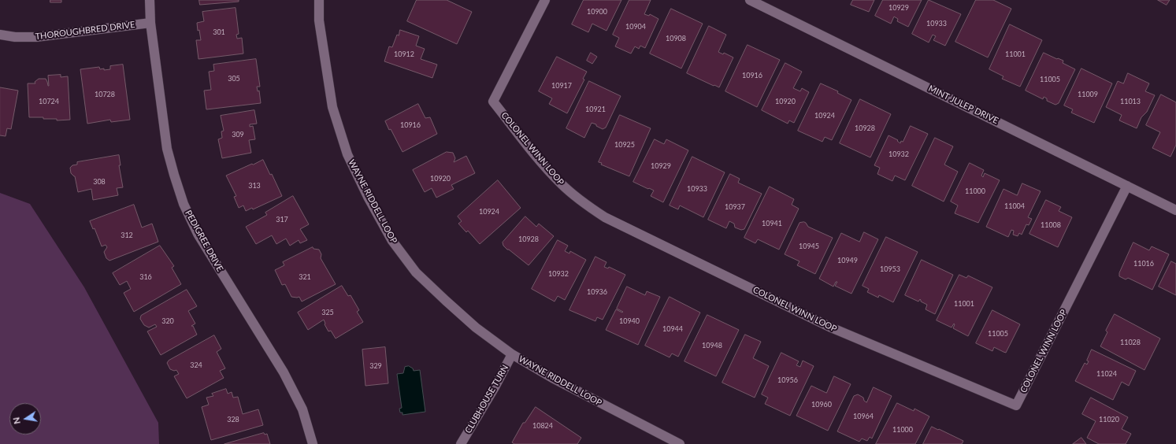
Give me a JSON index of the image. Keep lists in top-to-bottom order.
{
  "streets": {
    "street": [
      "THOROUGHBRED DRIVE",
      "MINT JULEP DRIVE",
      "COLONEL WINN LOOP",
      "WAYNE RIDDELL LOOP",
      "PEDIGREE DRIVE",
      "CLUBHOUSE TURN"
    ]
  },
  "crossings": [
    ["THOROUGHBRED DRIVE", "PEDIGREE DRIVE"],
    ["MINT JULEP DRIVE", "COLONEL WINN LOOP"],
    ["WAYNE RIDDELL LOOP", "CLUBHOUSE TURN"]
  ],
  "house_numbers": [
    "10929",
    "10900",
    "10933",
    "10904",
    "301",
    "10908",
    "10912",
    "11001",
    "10916",
    "305",
    "11005",
    "10917",
    "10728",
    "11009",
    "10724",
    "10920",
    "11013",
    "10921",
    "10924",
    "10916",
    "10928",
    "309",
    "10925",
    "10932",
    "10929",
    "10920",
    "308",
    "313",
    "10933",
    "11000",
    "11004",
    "10937",
    "10924",
    "317",
    "10941",
    "11008",
    "312",
    "10928",
    "10945",
    "10949",
    "11016",
    "10953",
    "10932",
    "316",
    "321",
    "10936",
    "11001",
    "325",
    "320",
    "10940",
    "10944",
    "11005",
    "11028",
    "10948",
    "324",
    "329",
    "11024",
    "10956",
    "10960",
    "10964",
    "328",
    "11020",
    "10824",
    "11000"
  ],
  "north": "left"
}
